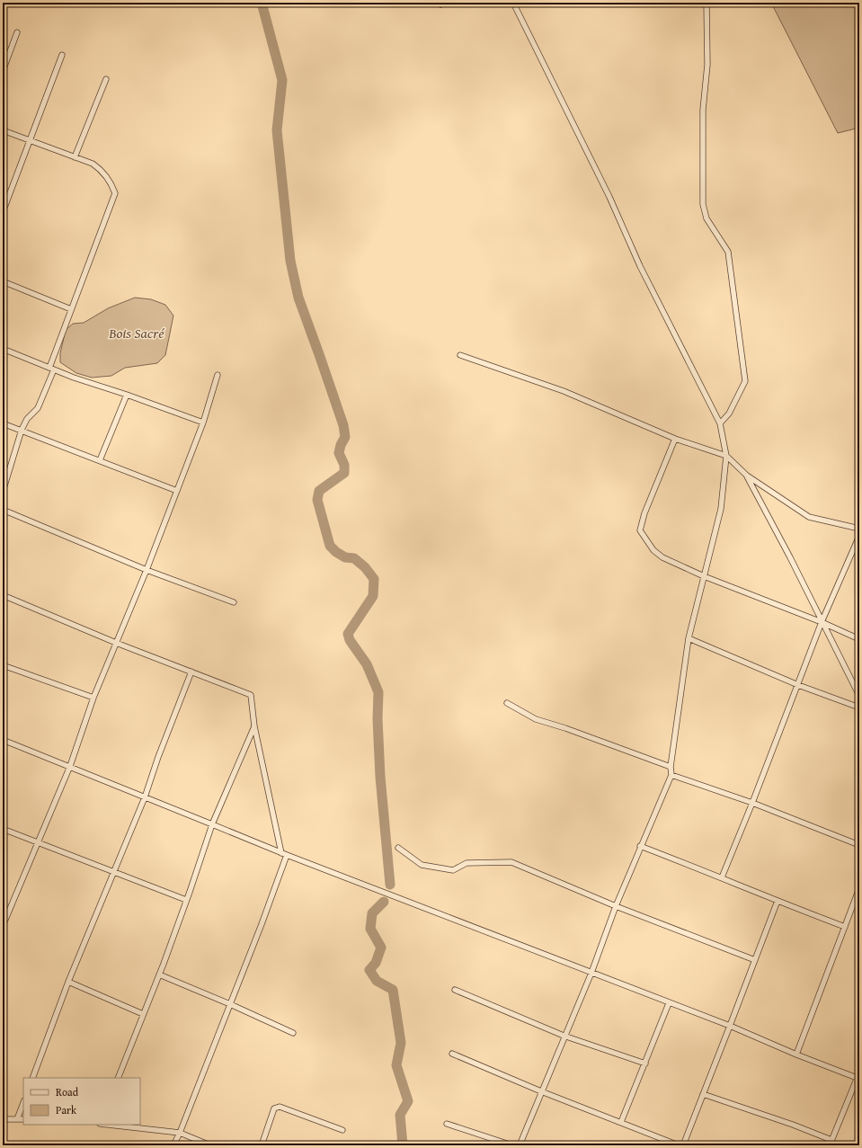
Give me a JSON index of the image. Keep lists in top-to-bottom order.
{
  "parks": ["Bois Sacré"],
  "legend": ["Road", "Park"]
}
